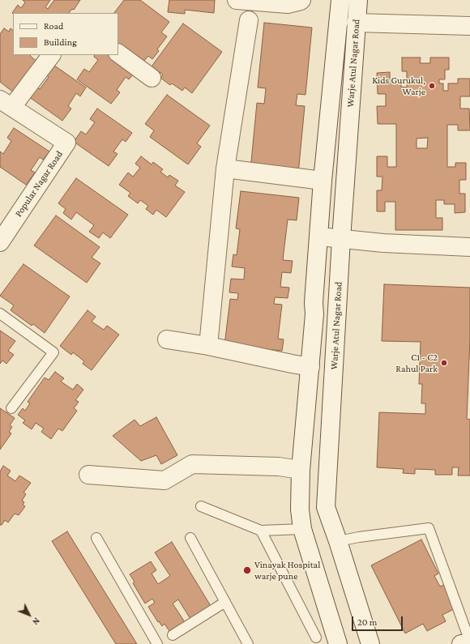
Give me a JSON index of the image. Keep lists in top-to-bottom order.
{
  "streets": {
    "street": ["Warje Atul Nagar Road", "Popular Nagar Road"]
  },
  "places": ["Kids Gurukul, Warje", "C1 - C2 Rahul Park", "Vinayak Hospital warje pune"],
  "legend": ["Road", "Building"],
  "scale_bar": "20 m",
  "north": "bottom right"
}
